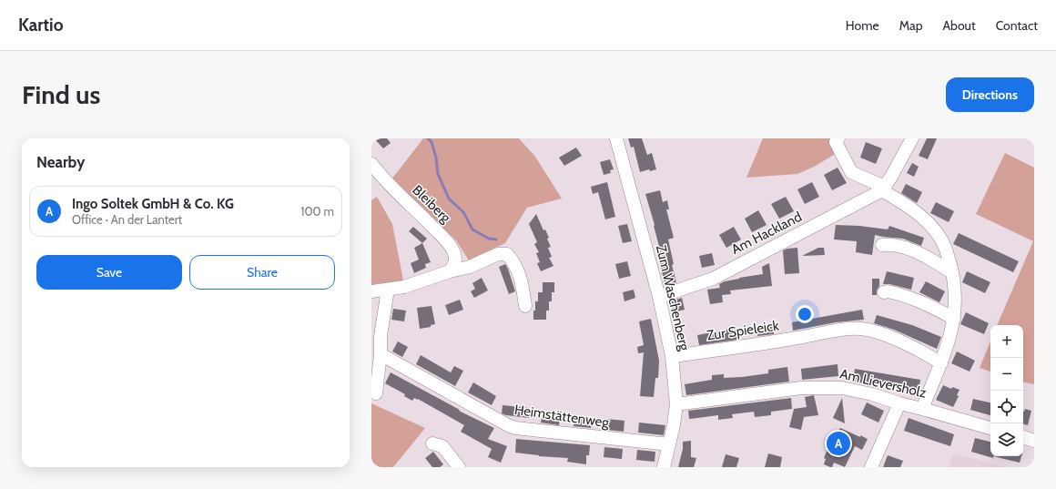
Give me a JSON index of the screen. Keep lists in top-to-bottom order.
{
  "streets": {
    "street": [
      "Bleiberg",
      "Am Hackland",
      "Zum Waschenberg",
      "Zur Spieleick",
      "Am Lieversholz",
      "Heimstättenweg"
    ]
  },
  "crossings": [
    ["Am Hackland", "Zum Waschenberg"],
    ["Zum Waschenberg", "Zur Spieleick"],
    ["Zum Waschenberg", "Am Lieversholz"],
    ["Zum Waschenberg", "Heimstättenweg"]
  ],
  "page": {
    "header": "Kartio",
    "nav": [
      "Home",
      "Map",
      "About",
      "Contact"
    ],
    "buttons": [
      "Directions",
      ["Save", "Share"]
    ],
    "title": "Find us",
    "heading": "Nearby",
    "list": [
      {
        "mark": "A",
        "name": "Ingo Soltek GmbH & Co. KG",
        "note": "Office · An der Lantert",
        "value": "100 m"
      }
    ],
    "map_buttons": ["+", "−"],
    "pins": "A"
  }
}
